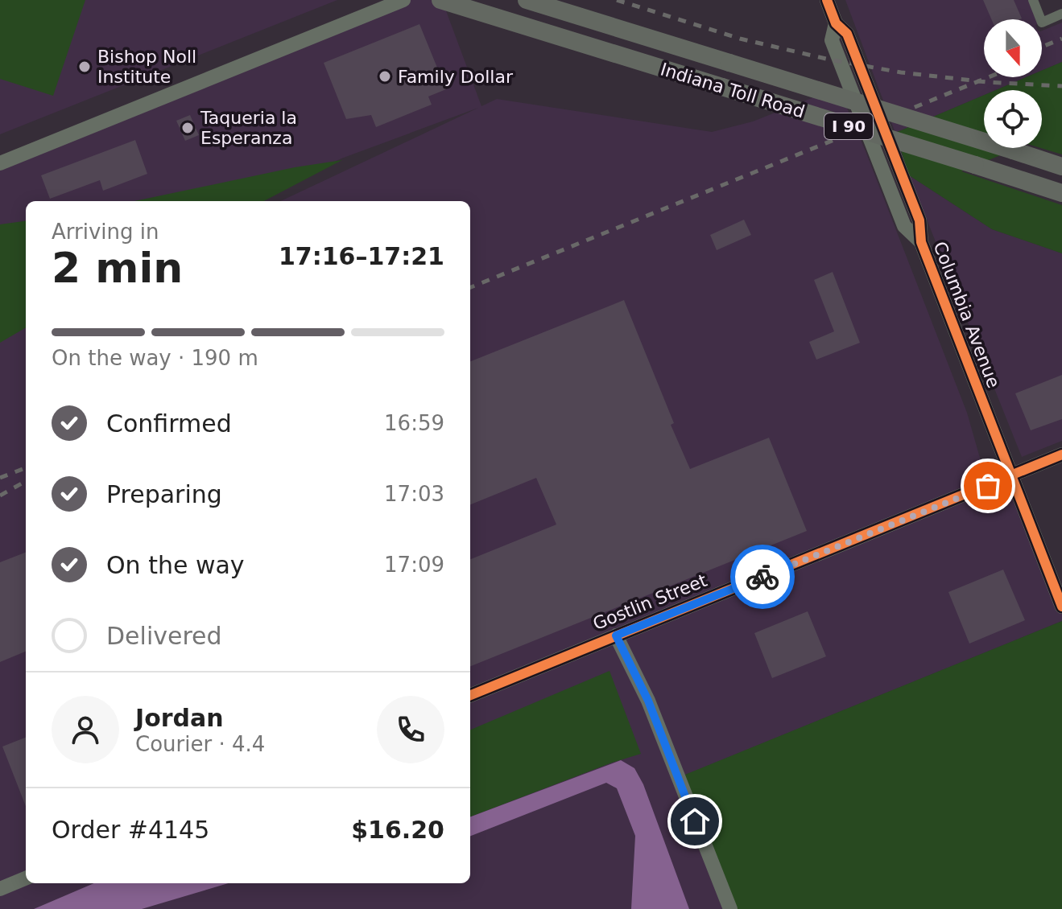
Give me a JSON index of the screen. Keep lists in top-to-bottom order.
{
  "streets": {
    "highway": ["Indiana Toll Road", "I 90"],
    "street": ["Columbia Avenue", "Gostlin Street"]
  },
  "crossings": [
    ["Columbia Avenue", "Gostlin Street"]
  ],
  "places": ["Bishop Noll Institute", "Family Dollar", "Taqueria la Esperanza"],
  "north": "bottom",
  "page": {
    "heading": ["2 min", "Arriving in", "17:16–17:21"],
    "panel": [
      "Jordan",
      "Courier · 4.4",
      "Order #4145",
      "$16.20"
    ],
    "bar": "On the way · 190 m",
    "list": [
      ["Confirmed", "16:59"],
      ["Preparing", "17:03"],
      ["On the way", "17:09"],
      "Delivered"
    ]
  }
}
